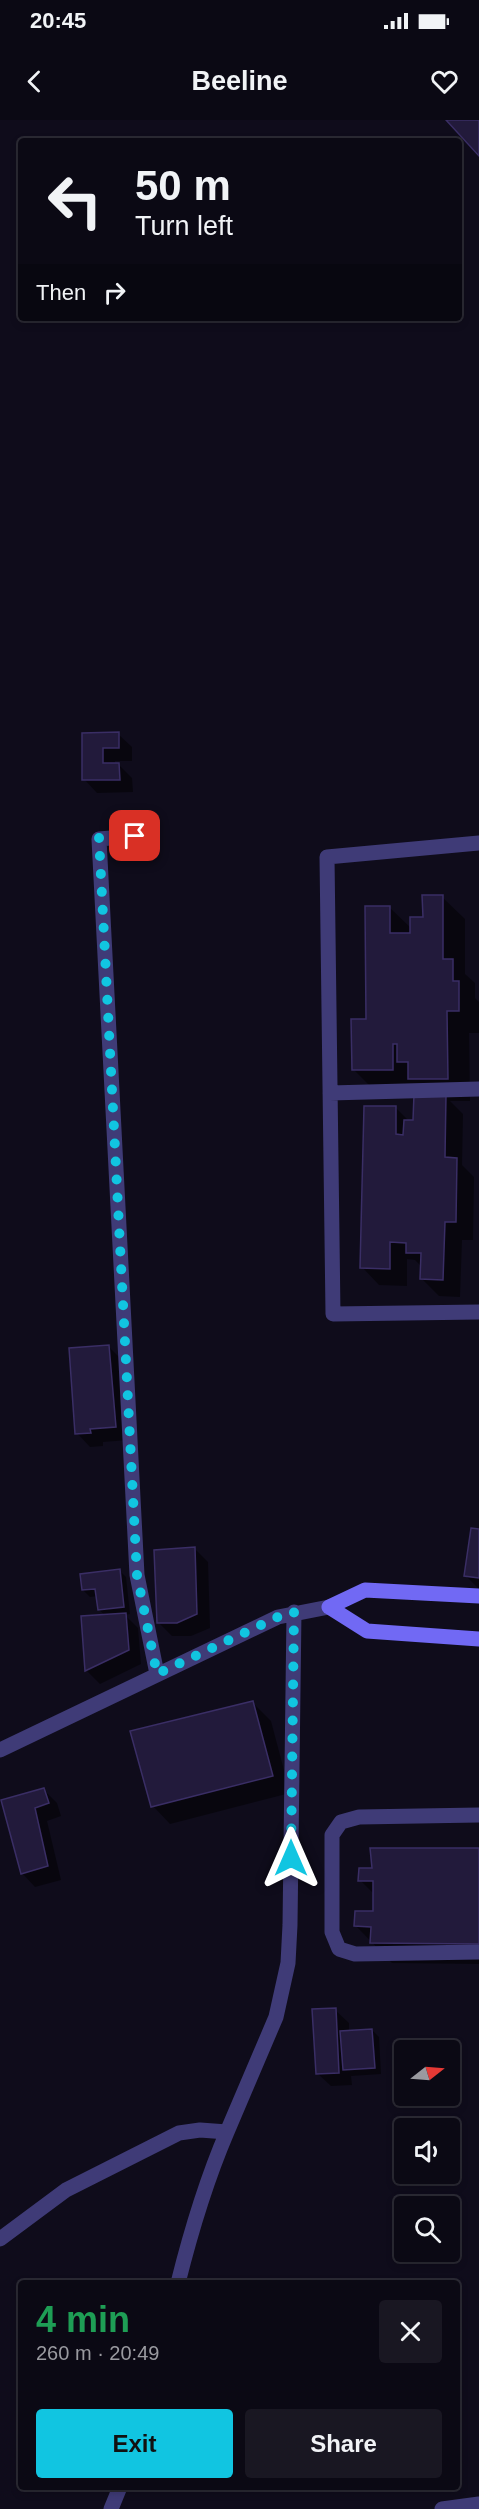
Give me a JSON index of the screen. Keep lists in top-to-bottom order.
{
  "north": "right",
  "page": {
    "status": "20:45",
    "header": "Beeline",
    "turn": ["50 m", "Turn left"],
    "then": "Then",
    "heading": ["4 min", "260 m · 20:49"],
    "buttons": ["Exit", "Share"]
  }
}
